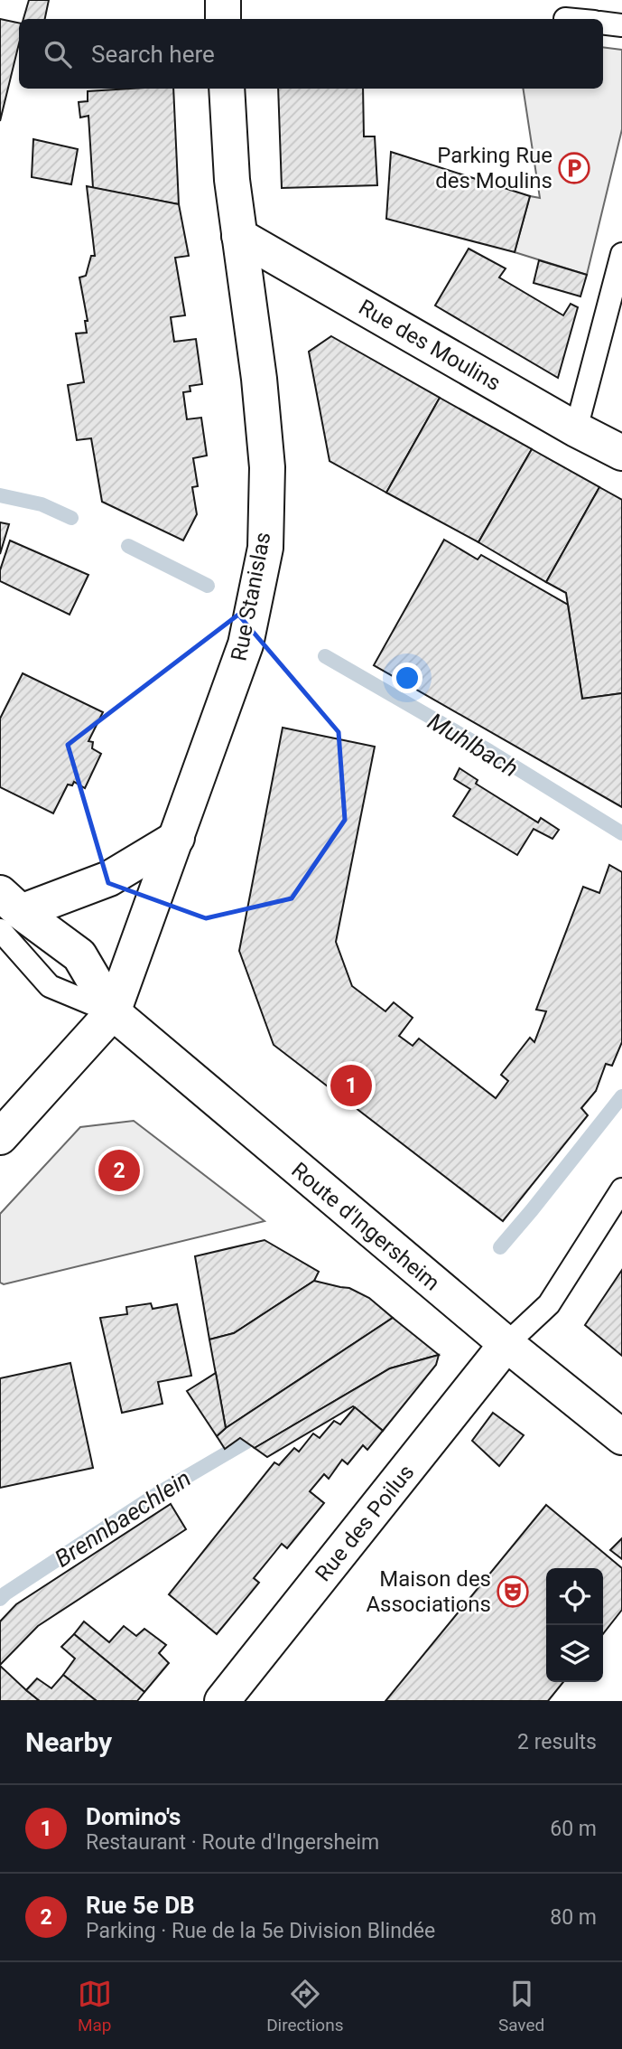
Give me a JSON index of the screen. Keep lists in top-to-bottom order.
{
  "streets": {
    "main road": [
      "Rue des Moulins",
      "Rue Stanislas",
      "Route d'Ingersheim",
      "Rue des Poilus"
    ]
  },
  "crossings": [
    ["Rue des Moulins", "Rue Stanislas"],
    ["Rue Stanislas", "Route d'Ingersheim"],
    ["Route d'Ingersheim", "Rue des Poilus"]
  ],
  "water": ["Muhlbach", "Brennbaechlein"],
  "places": {
    "parking": ["Parking Rue des Moulins"],
    "theatre": ["Maison des Associations"]
  },
  "page": {
    "search": "Search here",
    "pins": ["1", "2"],
    "heading": ["Nearby", "2 results"],
    "list": [
      {
        "mark": "1",
        "name": "Domino's",
        "note": "Restaurant · Route d'Ingersheim",
        "value": "60 m"
      },
      {
        "mark": "2",
        "name": "Rue 5e DB",
        "note": "Parking · Rue de la 5e Division Blindée",
        "value": "80 m"
      }
    ],
    "nav": ["Map", "Directions", "Saved"]
  }
}
